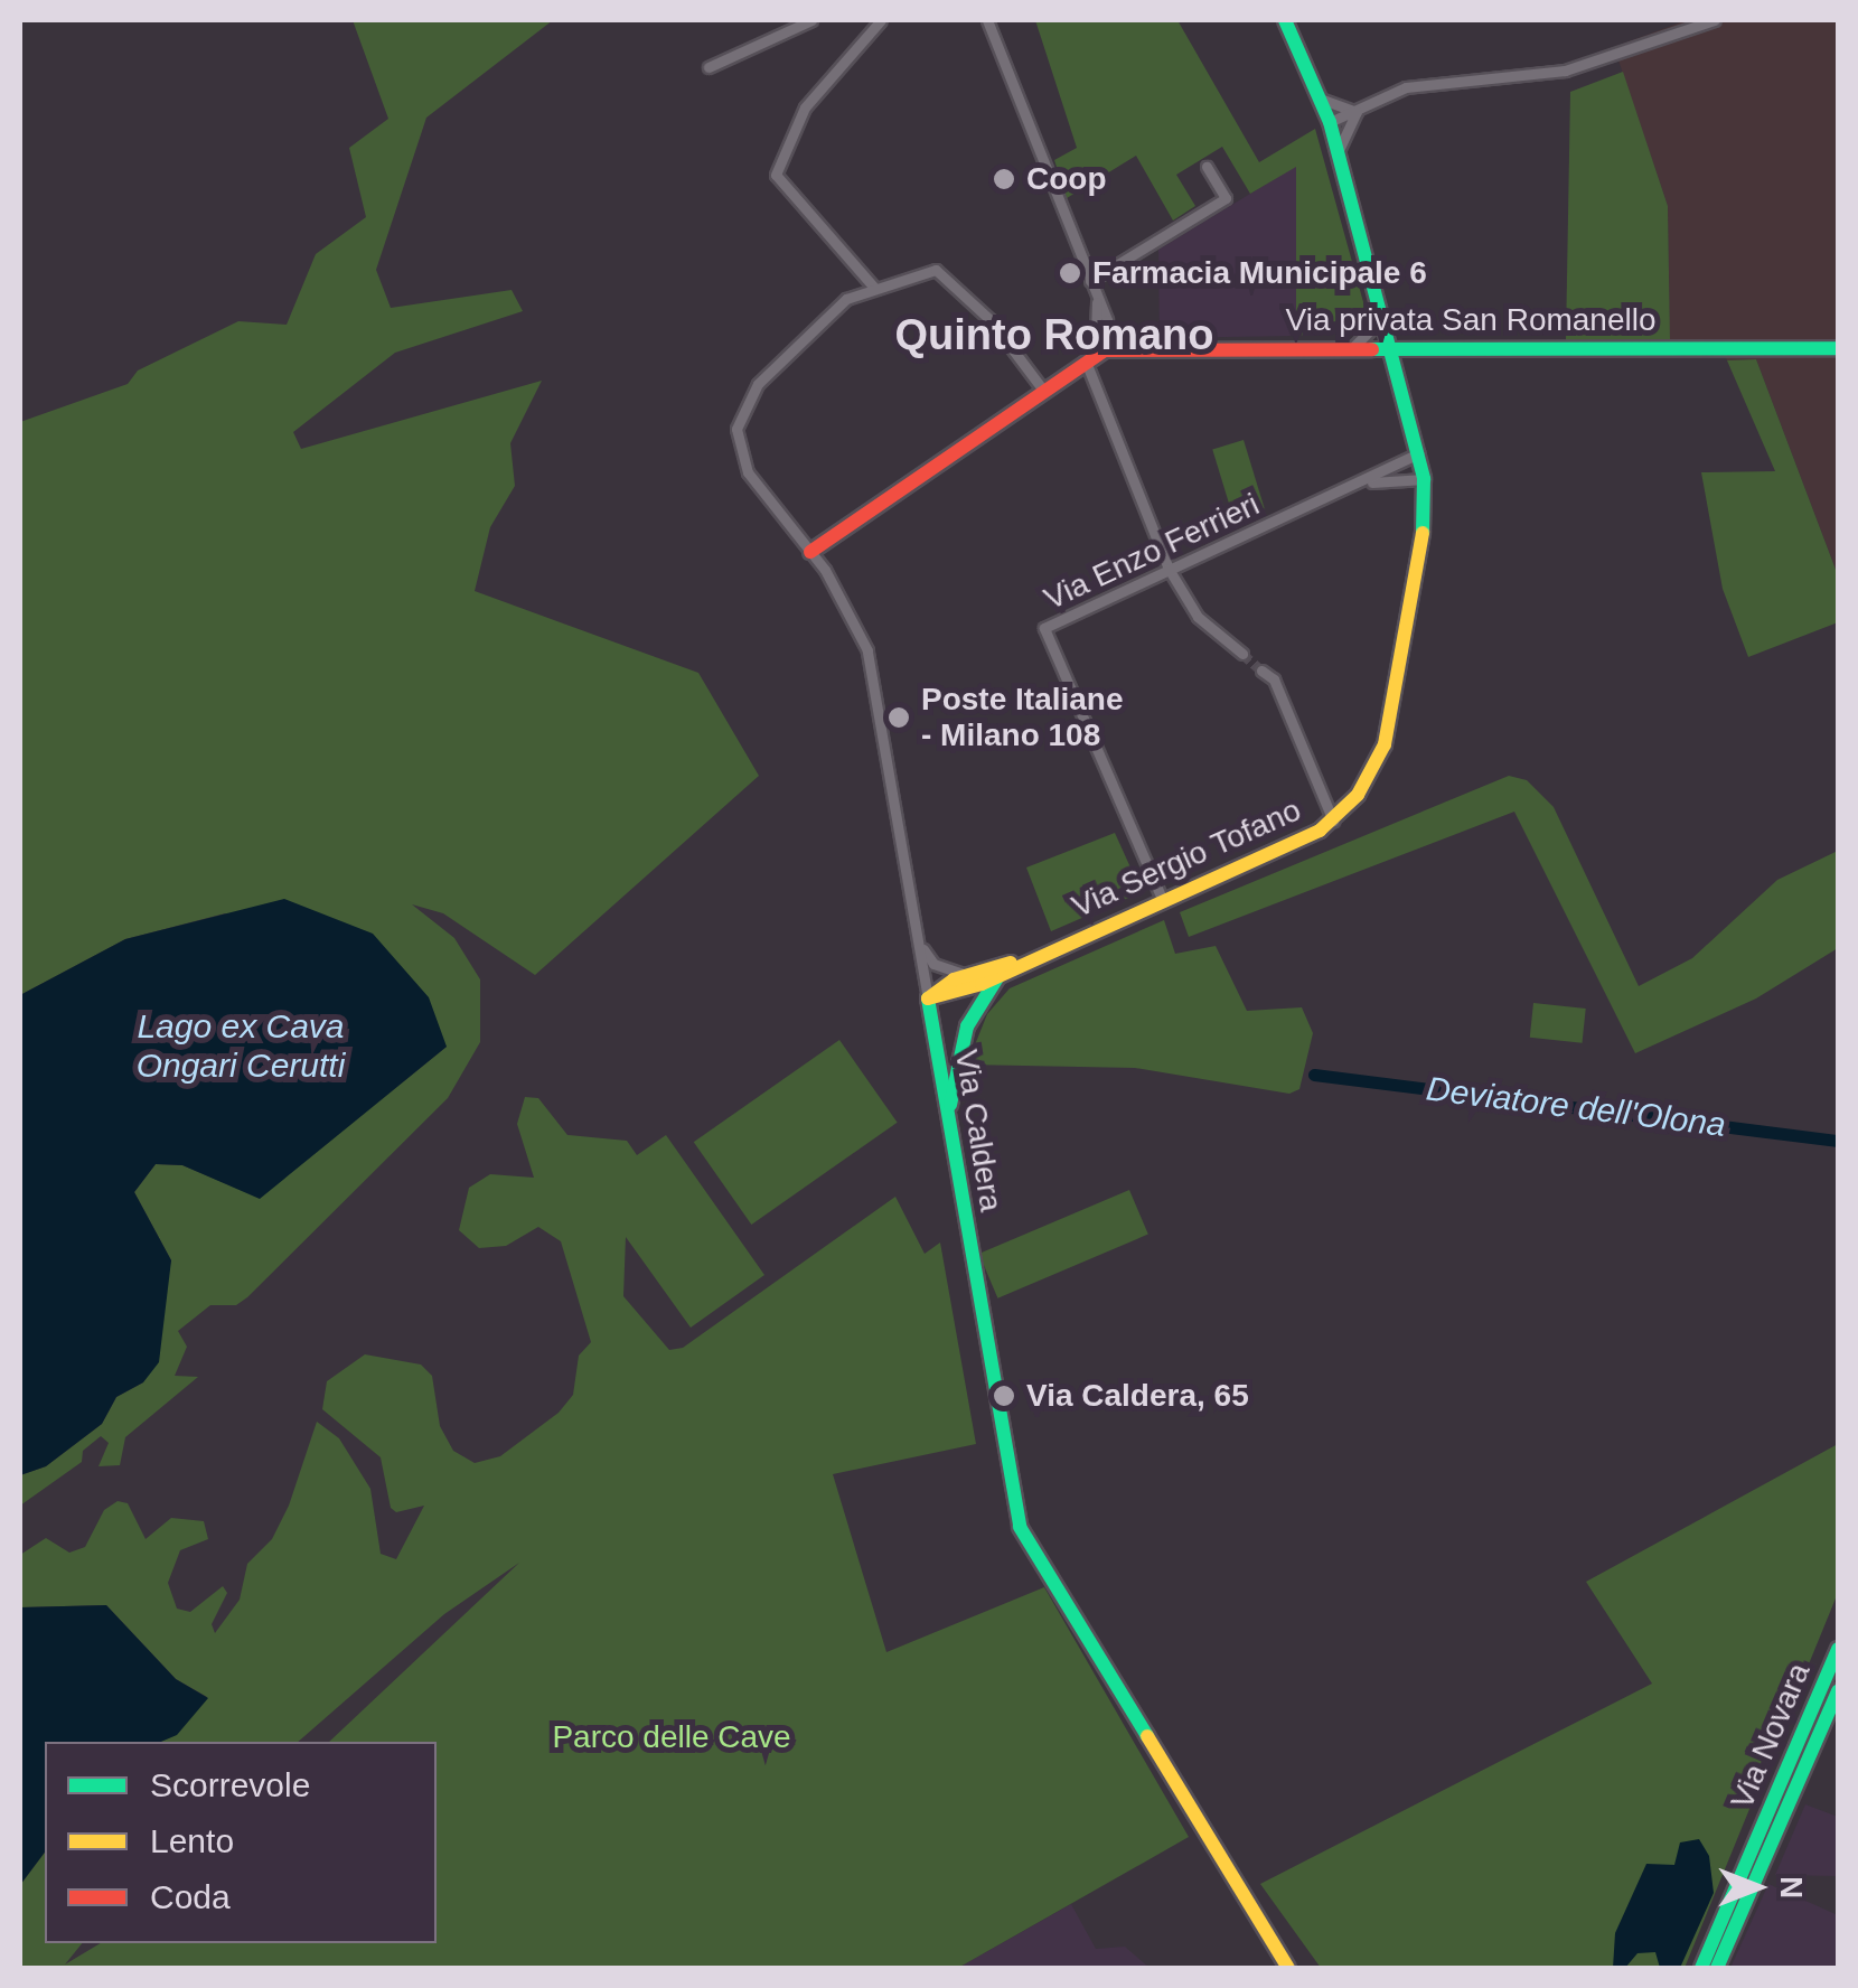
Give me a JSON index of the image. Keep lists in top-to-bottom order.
{
  "streets": {
    "street": [
      "Via privata San Romanello",
      "Via Enzo Ferrieri",
      "Via Sergio Tofano",
      "Via Caldera",
      "Via Novara"
    ]
  },
  "crossings": [
    ["Via privata San Romanello", "Via Sergio Tofano"],
    ["Via Enzo Ferrieri", "Via Sergio Tofano"],
    ["Via Sergio Tofano", "Via Caldera"]
  ],
  "districts": ["Quinto Romano"],
  "water": ["Lago ex Cava Ongari Cerutti", "Deviatore dell'Olona"],
  "parks": ["Parco delle Cave"],
  "places": [
    "Coop",
    "Farmacia Municipale 6",
    "Poste Italiane - Milano 108",
    "Via Caldera, 65"
  ],
  "legend": ["Scorrevole", "Lento", "Coda"],
  "north": "right"
}
